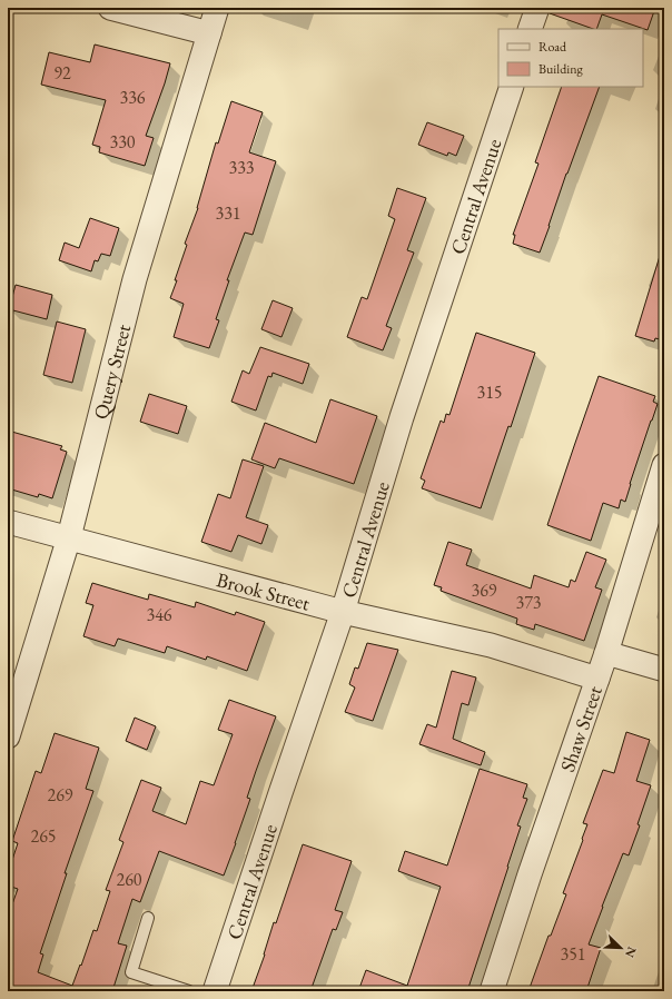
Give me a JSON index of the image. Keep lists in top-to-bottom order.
{
  "streets": {
    "street": [
      "Central Avenue",
      "Query Street",
      "Brook Street",
      "Shaw Street"
    ]
  },
  "crossings": [
    ["Central Avenue", "Brook Street"],
    ["Query Street", "Brook Street"],
    ["Brook Street", "Shaw Street"]
  ],
  "house_numbers": [
    "92",
    "336",
    "330",
    "333",
    "331",
    "315",
    "369",
    "373",
    "346",
    "269",
    "265",
    "260",
    "351"
  ],
  "legend": ["Road", "Building"],
  "north": "bottom right"
}
